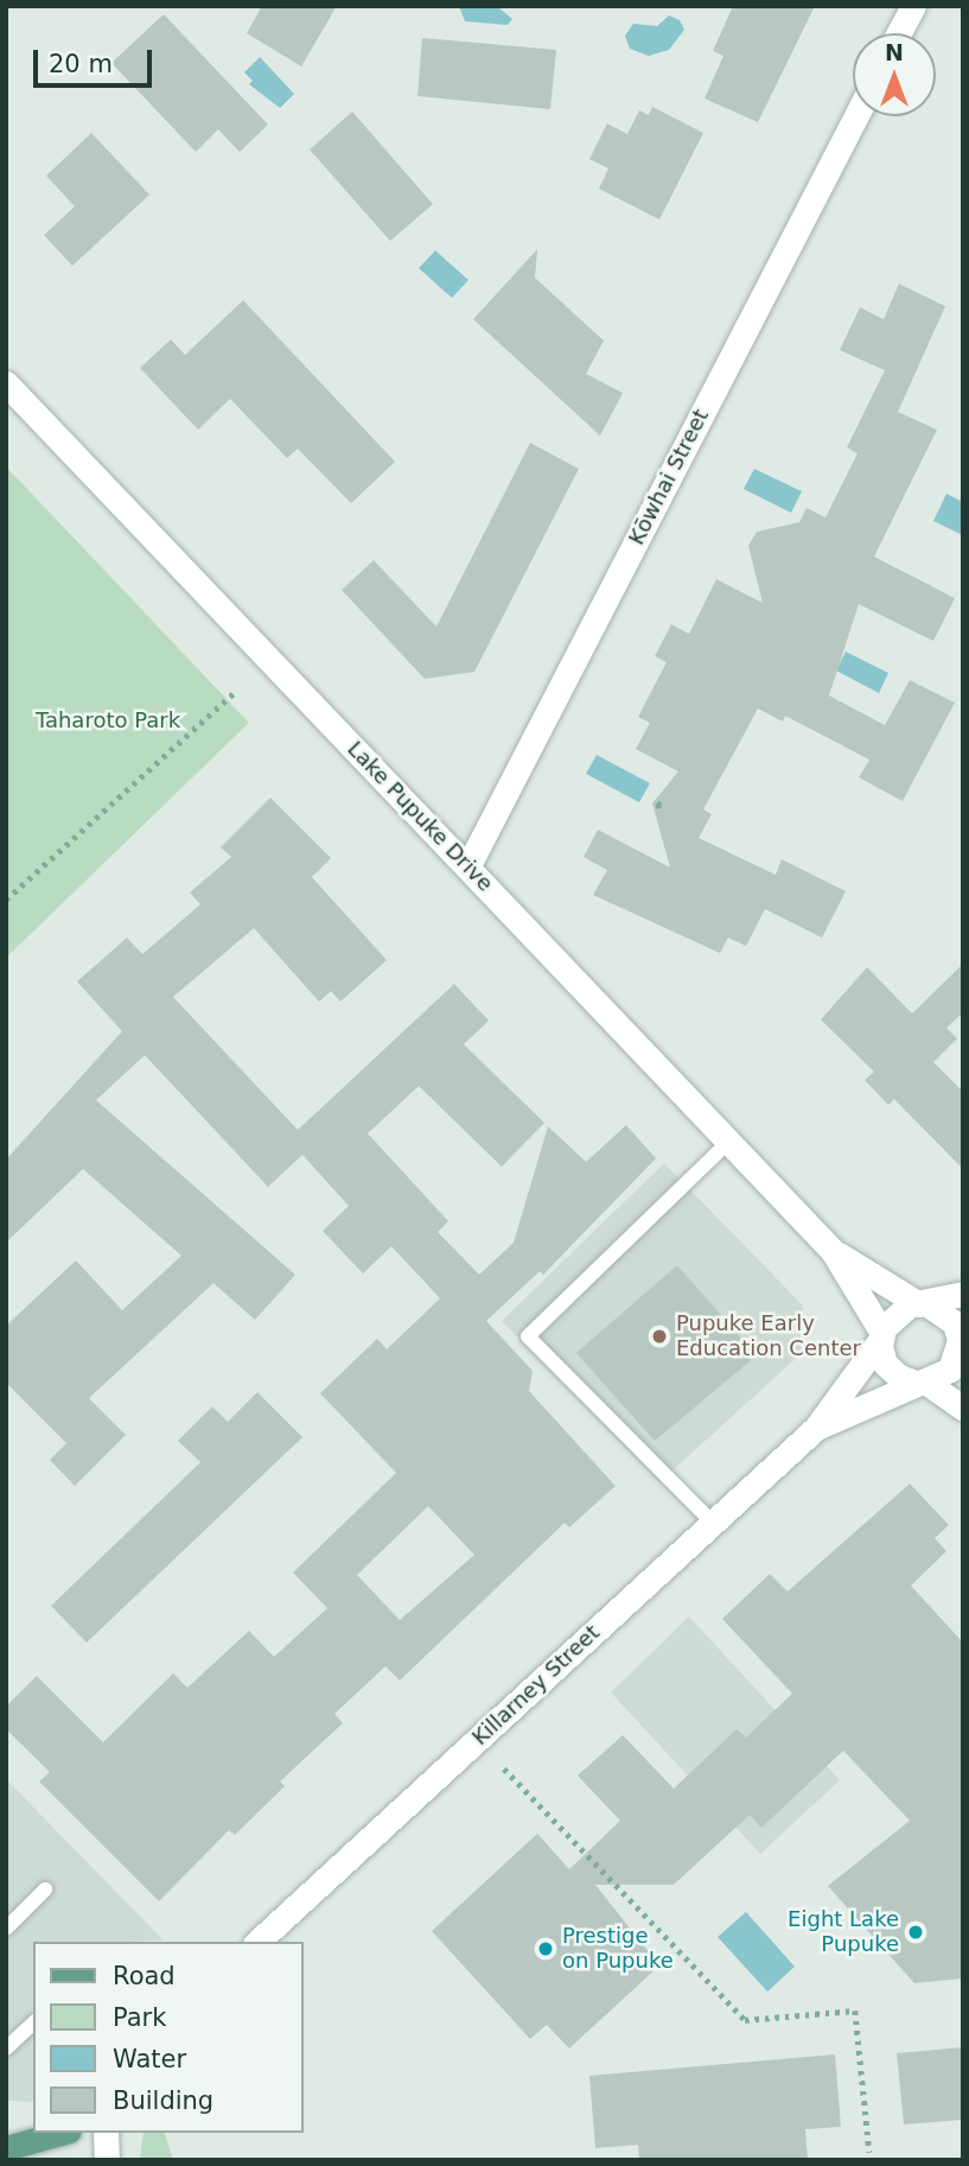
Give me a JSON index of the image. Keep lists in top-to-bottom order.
{
  "streets": {
    "street": ["Kōwhai Street", "Lake Pupuke Drive", "Killarney Street"]
  },
  "crossings": [
    ["Kōwhai Street", "Lake Pupuke Drive"],
    ["Lake Pupuke Drive", "Killarney Street"]
  ],
  "parks": ["Taharoto Park"],
  "places": ["Pupuke Early Education Center", "Eight Lake Pupuke", "Prestige on Pupuke"],
  "legend": [
    "Road",
    "Park",
    "Water",
    "Building"
  ],
  "scale_bar": "20 m",
  "north": "top"
}
